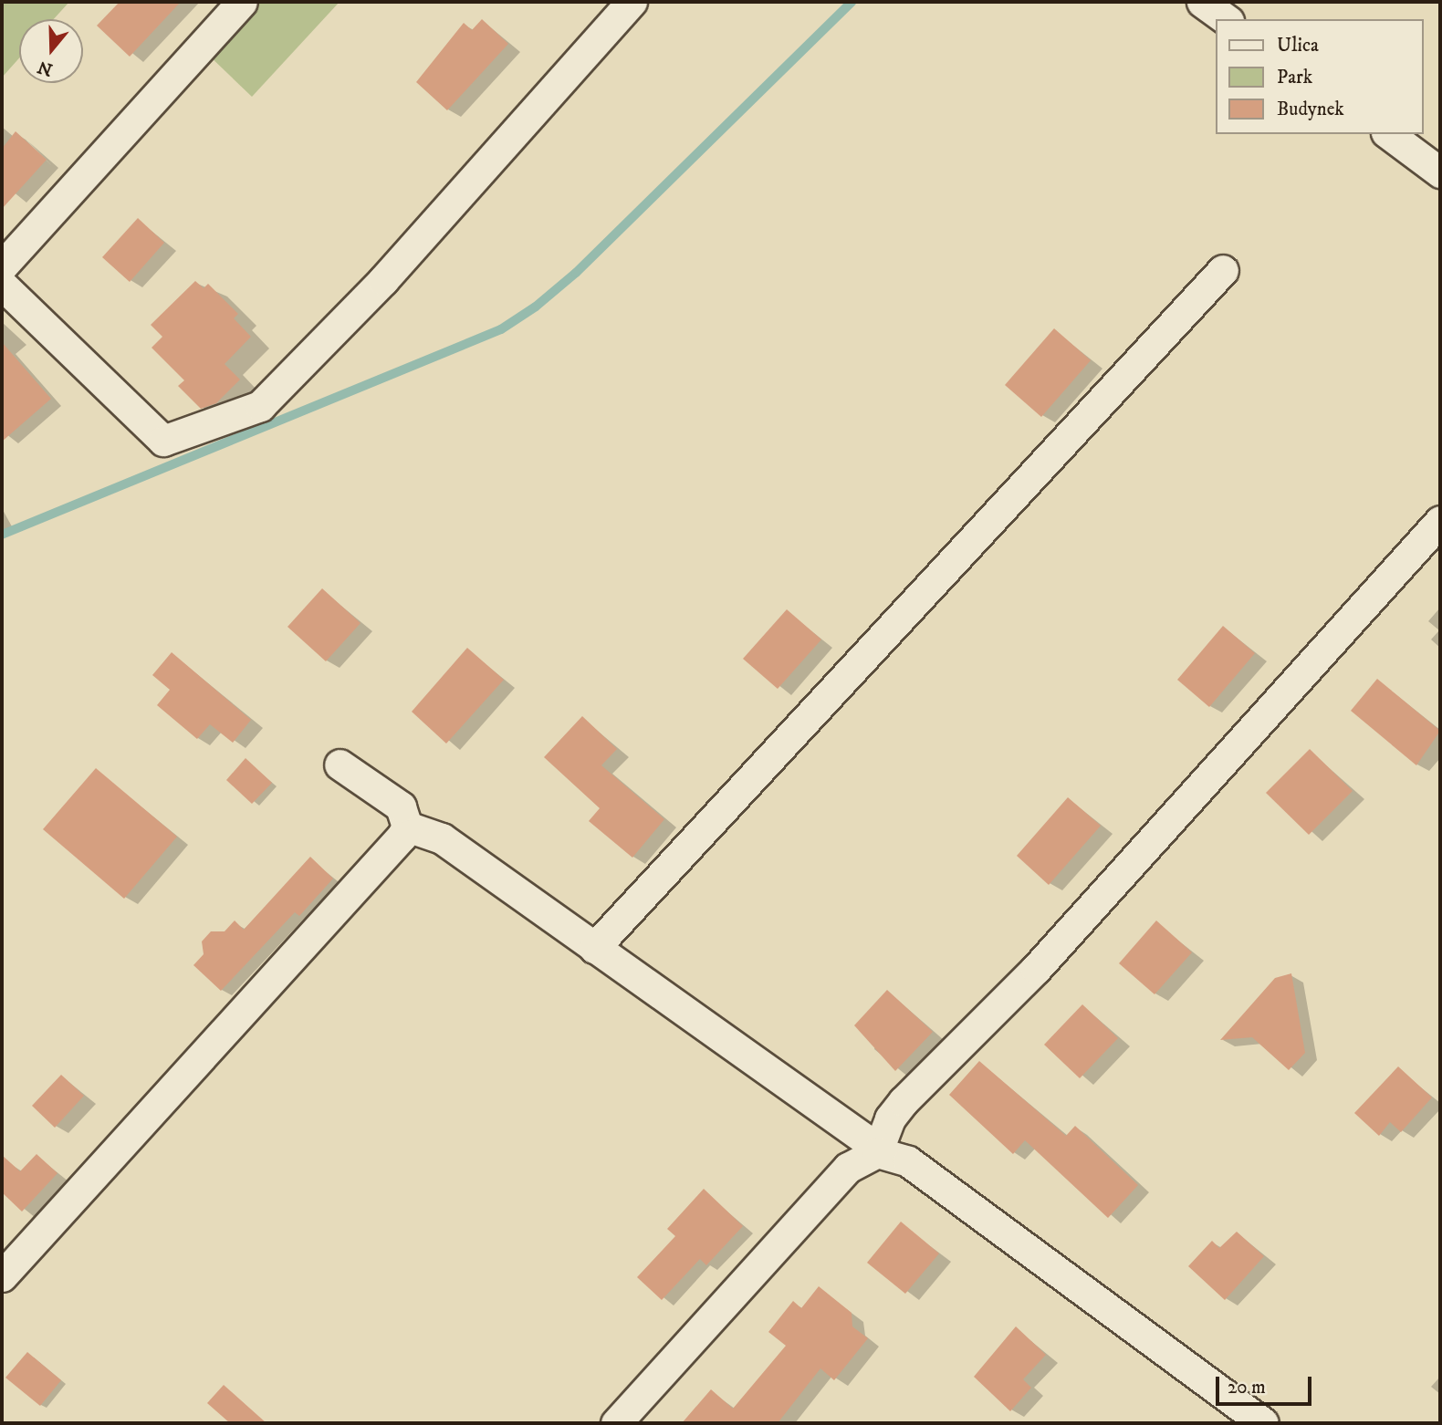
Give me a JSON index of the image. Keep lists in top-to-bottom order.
{
  "legend": ["Ulica", "Park", "Budynek"],
  "scale_bar": "20 m",
  "north": "bottom"
}
